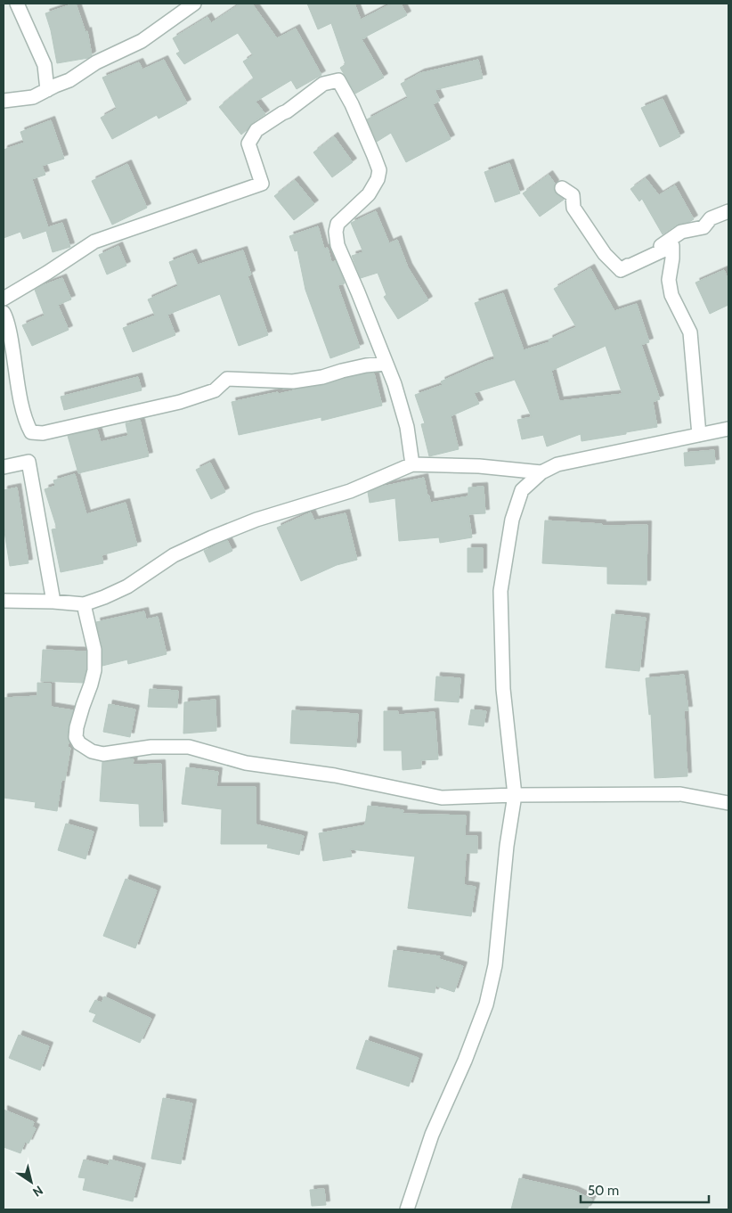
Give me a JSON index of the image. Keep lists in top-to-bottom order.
{
  "scale_bar": "50 m",
  "north": "bottom right"
}
